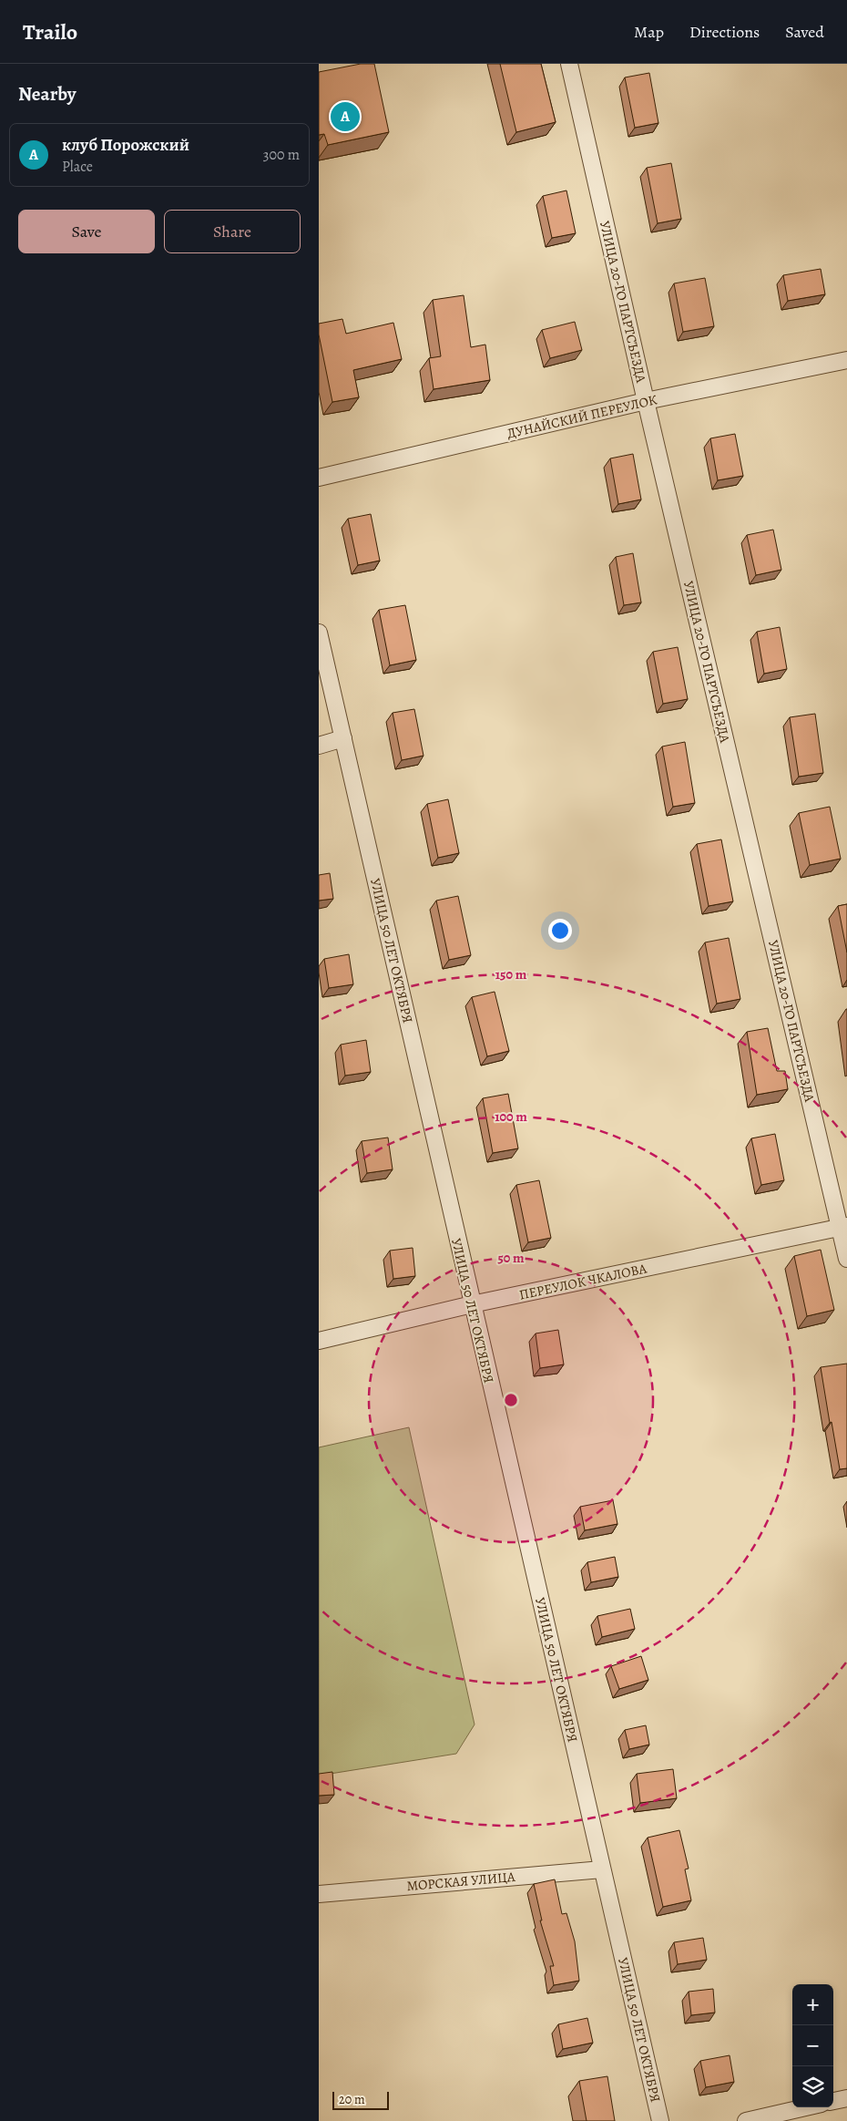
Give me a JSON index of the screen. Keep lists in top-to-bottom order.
{
  "streets": {
    "street": [
      "УЛИЦА 20-ГО ПАРТСЪЕЗДА",
      "ДУНАЙСКИЙ ПЕРЕУЛОК",
      "УЛИЦА 50 ЛЕТ ОКТЯБРЯ",
      "ПЕРЕУЛОК ЧКАЛОВА",
      "МОРСКАЯ УЛИЦА"
    ]
  },
  "crossings": [
    ["УЛИЦА 20-ГО ПАРТСЪЕЗДА", "ДУНАЙСКИЙ ПЕРЕУЛОК"],
    ["УЛИЦА 20-ГО ПАРТСЪЕЗДА", "ПЕРЕУЛОК ЧКАЛОВА"],
    ["УЛИЦА 50 ЛЕТ ОКТЯБРЯ", "ПЕРЕУЛОК ЧКАЛОВА"],
    ["УЛИЦА 50 ЛЕТ ОКТЯБРЯ", "МОРСКАЯ УЛИЦА"]
  ],
  "scale_bar": "20 m",
  "page": {
    "header": "Trailo",
    "nav": ["Map", "Directions", "Saved"],
    "heading": "Nearby",
    "pins": "A",
    "list": [
      {
        "mark": "A",
        "name": "клуб Порожский",
        "note": "Place",
        "value": "300 m"
      }
    ],
    "buttons": ["Save", "Share"],
    "map_buttons": ["+", "−"],
    "scale": "20 m"
  },
  "rings": ["150 m", "100 m", "50 m"]
}
